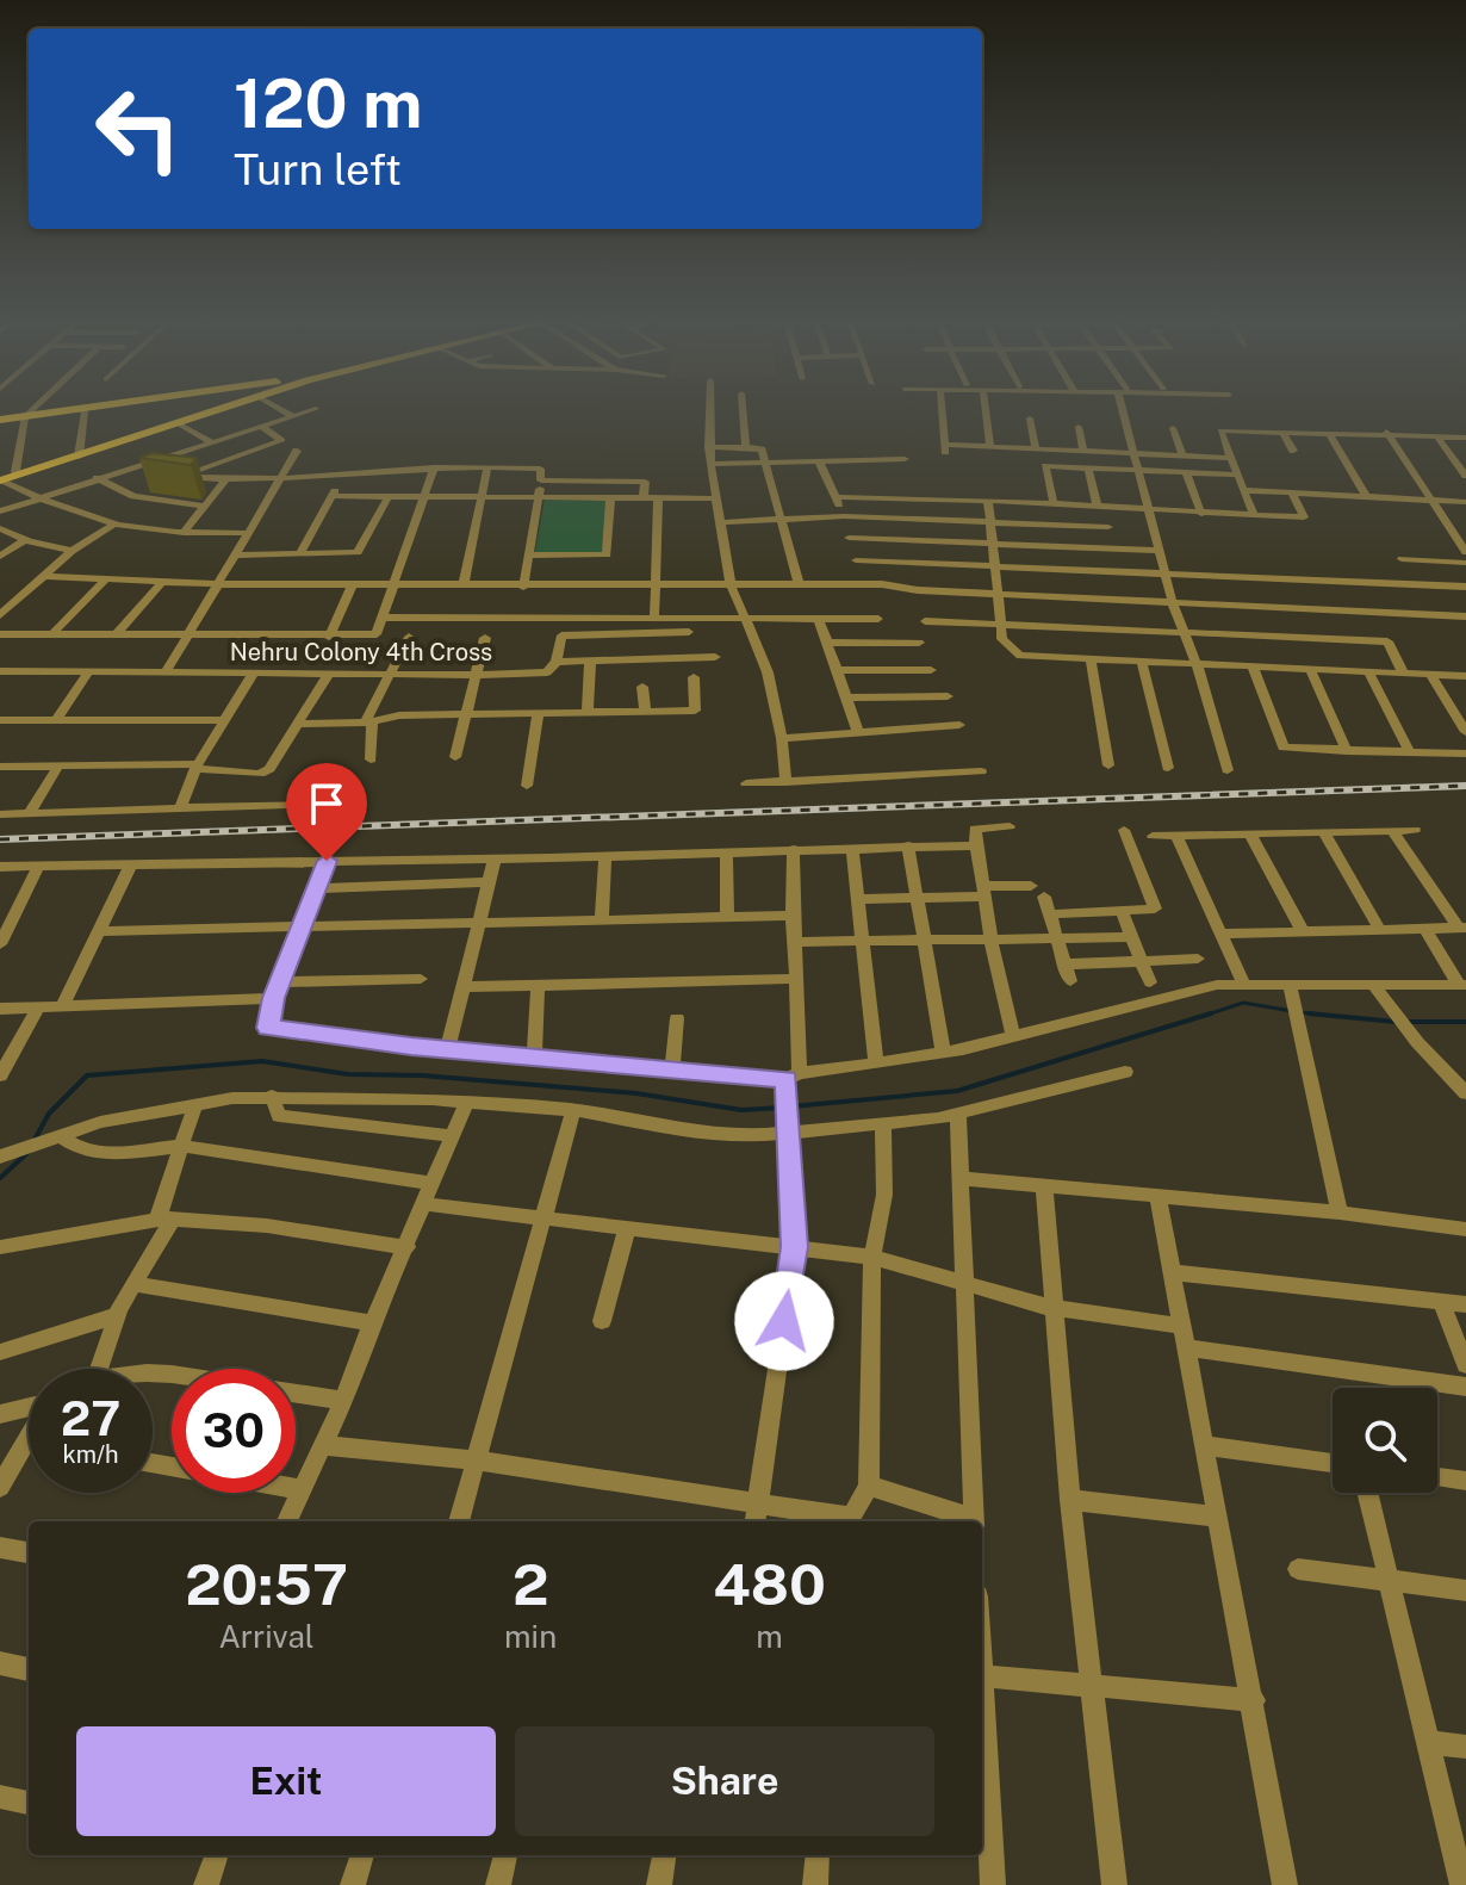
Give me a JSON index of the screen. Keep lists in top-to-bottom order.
{
  "streets": {
    "street": ["Nehru Colony 4th Cross"]
  },
  "page": {
    "turn": ["120 m", "Turn left"],
    "speed": "27 km/h",
    "limit": "30",
    "eta": [
      "20:57",
      "Arrival",
      "2",
      "min",
      "480",
      "m"
    ],
    "buttons": ["Exit", "Share"]
  }
}
